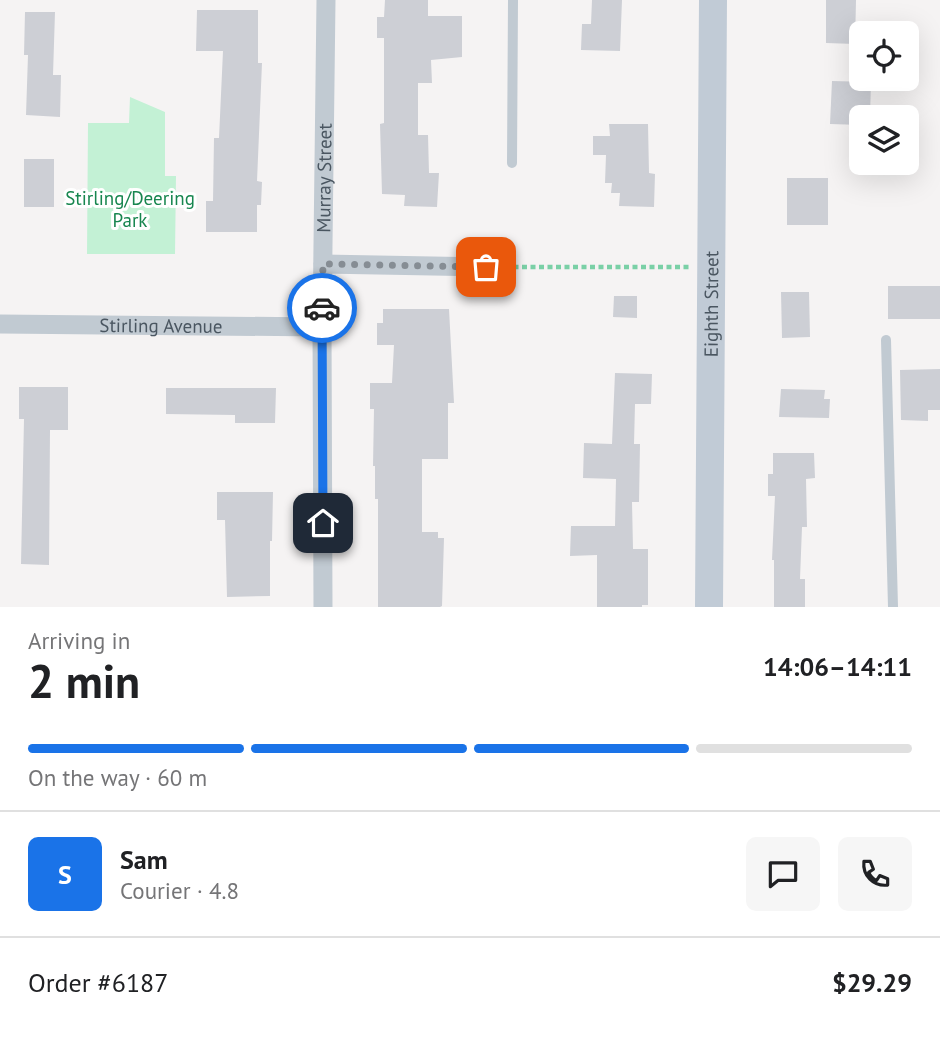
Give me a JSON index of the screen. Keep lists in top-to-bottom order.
{
  "streets": {
    "street": ["Murray Street", "Eighth Street", "Stirling Avenue"]
  },
  "crossings": [
    ["Murray Street", "Stirling Avenue"]
  ],
  "parks": ["Stirling/Deering Park"],
  "page": {
    "heading": ["2 min", "Arriving in", "14:06–14:11"],
    "panel": [
      "Sam",
      "Courier · 4.8",
      "Order #6187",
      "$29.29"
    ],
    "bar": "On the way · 60 m",
    "round": "S"
  }
}
